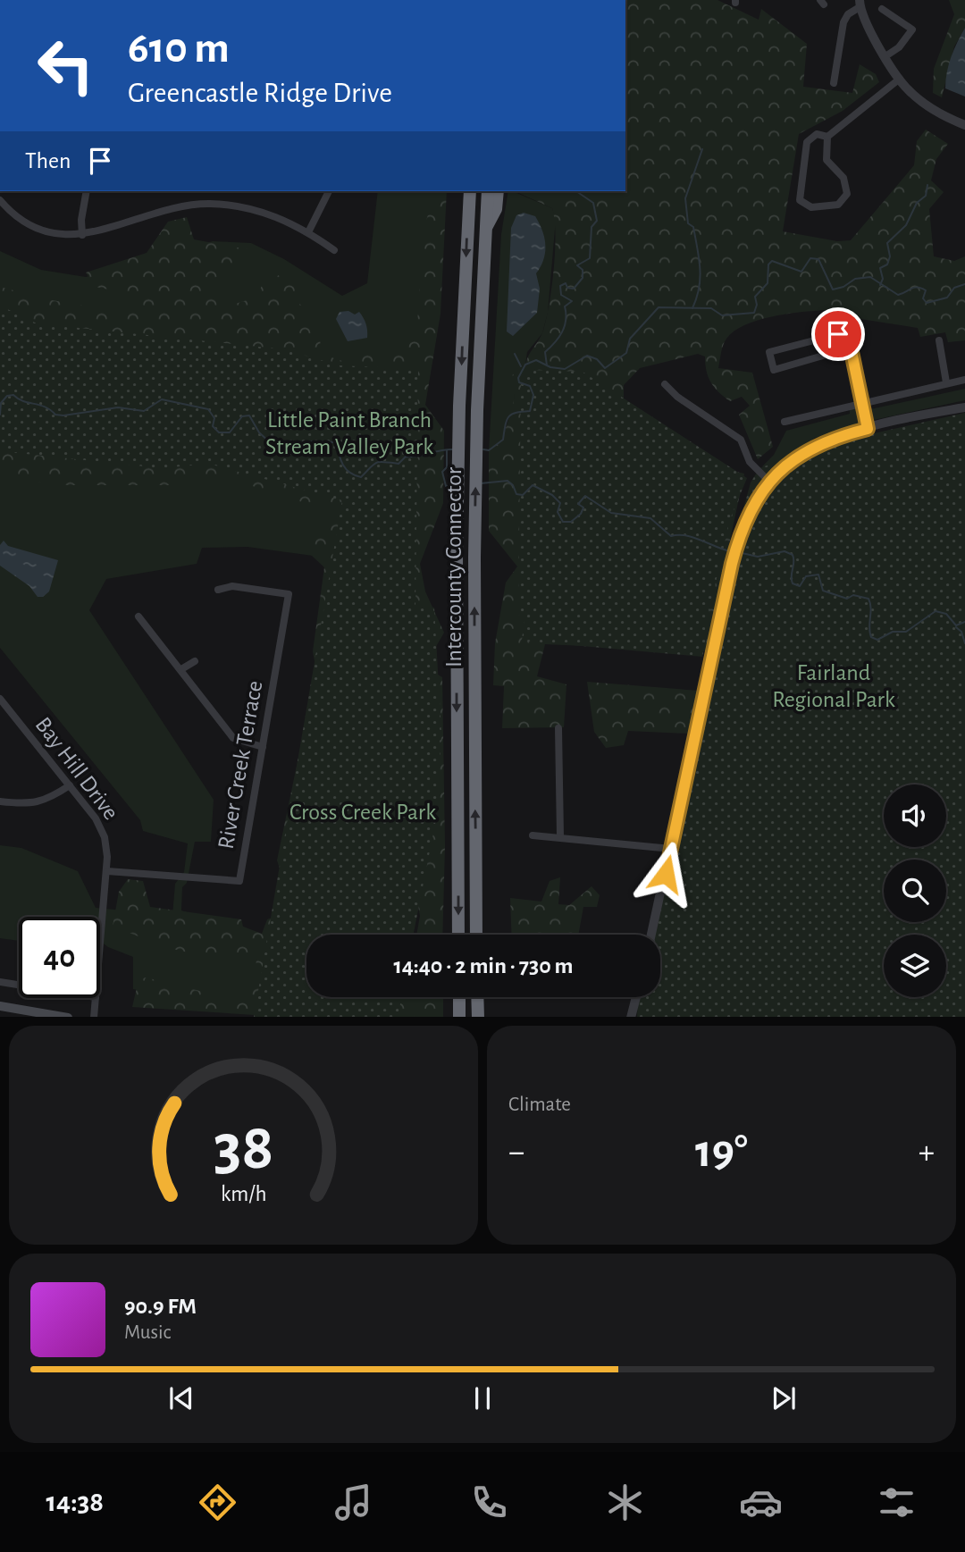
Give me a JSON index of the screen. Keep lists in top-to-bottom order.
{
  "streets": {
    "highway": ["Intercounty Connector"],
    "street": ["River Creek Terrace", "Bay Hill Drive"]
  },
  "crossings": [
    ["River Creek Terrace", "Bay Hill Drive"]
  ],
  "parks": ["Little Paint Branch Stream Valley Park", "Fairland Regional Park", "Cross Creek Park"],
  "page": {
    "turn": ["610 m", "Greencastle Ridge Drive"],
    "then": "Then",
    "limit": "40",
    "trip": "14:40 · 2 min · 730 m",
    "tile": "Climate",
    "heat": ["−", "19°", "+"],
    "song": ["90.9 FM", "Music"],
    "tabs": "14:38",
    "gauge": ["38", "km/h"]
  }
}
